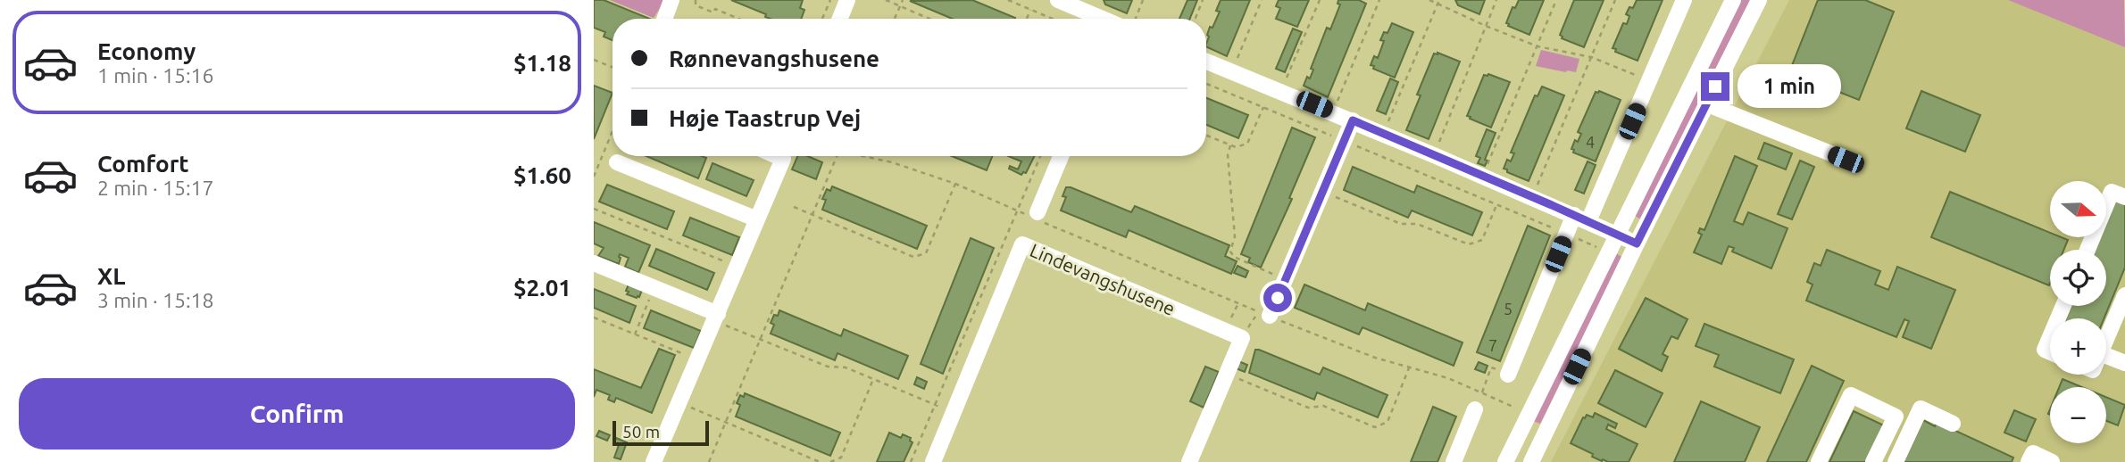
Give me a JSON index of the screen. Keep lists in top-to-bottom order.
{
  "streets": {
    "street": ["Lindevangshusene"]
  },
  "house_numbers": ["4", "5", "7"],
  "scale_bar": "50 m",
  "north": "right",
  "page": {
    "list": [
      {
        "name": "Economy",
        "note": "1 min · 15:16",
        "value": "$1.18"
      },
      {
        "name": "Comfort",
        "note": "2 min · 15:17",
        "value": "$1.60"
      },
      {
        "name": "XL",
        "note": "3 min · 15:18",
        "value": "$2.01"
      }
    ],
    "banner": ["Rønnevangshusene", "Høje Taastrup Vej"],
    "bubble": "1 min",
    "map_buttons": ["+", "−"],
    "buttons": "Confirm",
    "scale": "50 m"
  }
}
